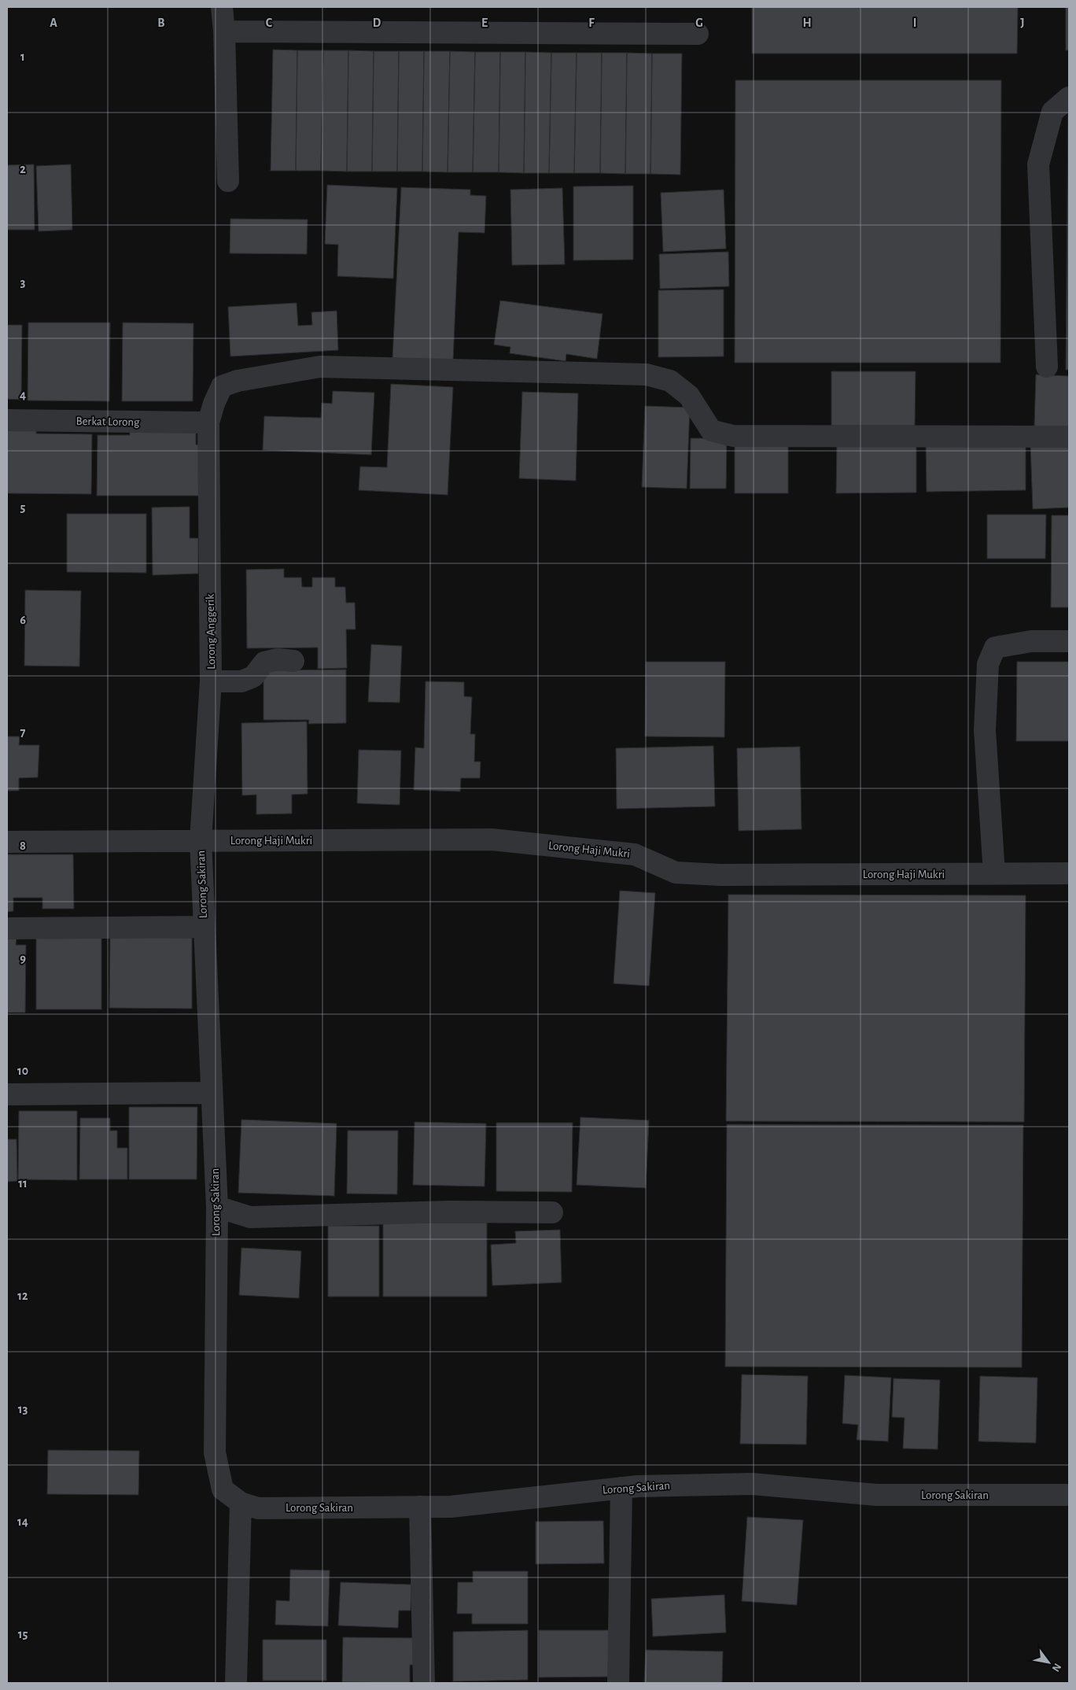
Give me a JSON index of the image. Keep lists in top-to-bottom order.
{
  "streets": {
    "street": [
      "Berkat Lorong",
      "Lorong Anggerik",
      "Lorong Haji Mukri",
      "Lorong Sakiran"
    ]
  },
  "crossings": [
    ["Berkat Lorong", "Lorong Anggerik"],
    ["Lorong Anggerik", "Lorong Haji Mukri"],
    ["Lorong Anggerik", "Lorong Sakiran"],
    ["Lorong Haji Mukri", "Lorong Sakiran"]
  ],
  "north": "bottom right",
  "grid": {
    "columns": [
      "A",
      "B",
      "C",
      "D",
      "E",
      "F",
      "G",
      "H",
      "I",
      "J"
    ],
    "rows": [
      "1",
      "2",
      "3",
      "4",
      "5",
      "6",
      "7",
      "8",
      "9",
      "10",
      "11",
      "12",
      "13",
      "14",
      "15"
    ]
  }
}
